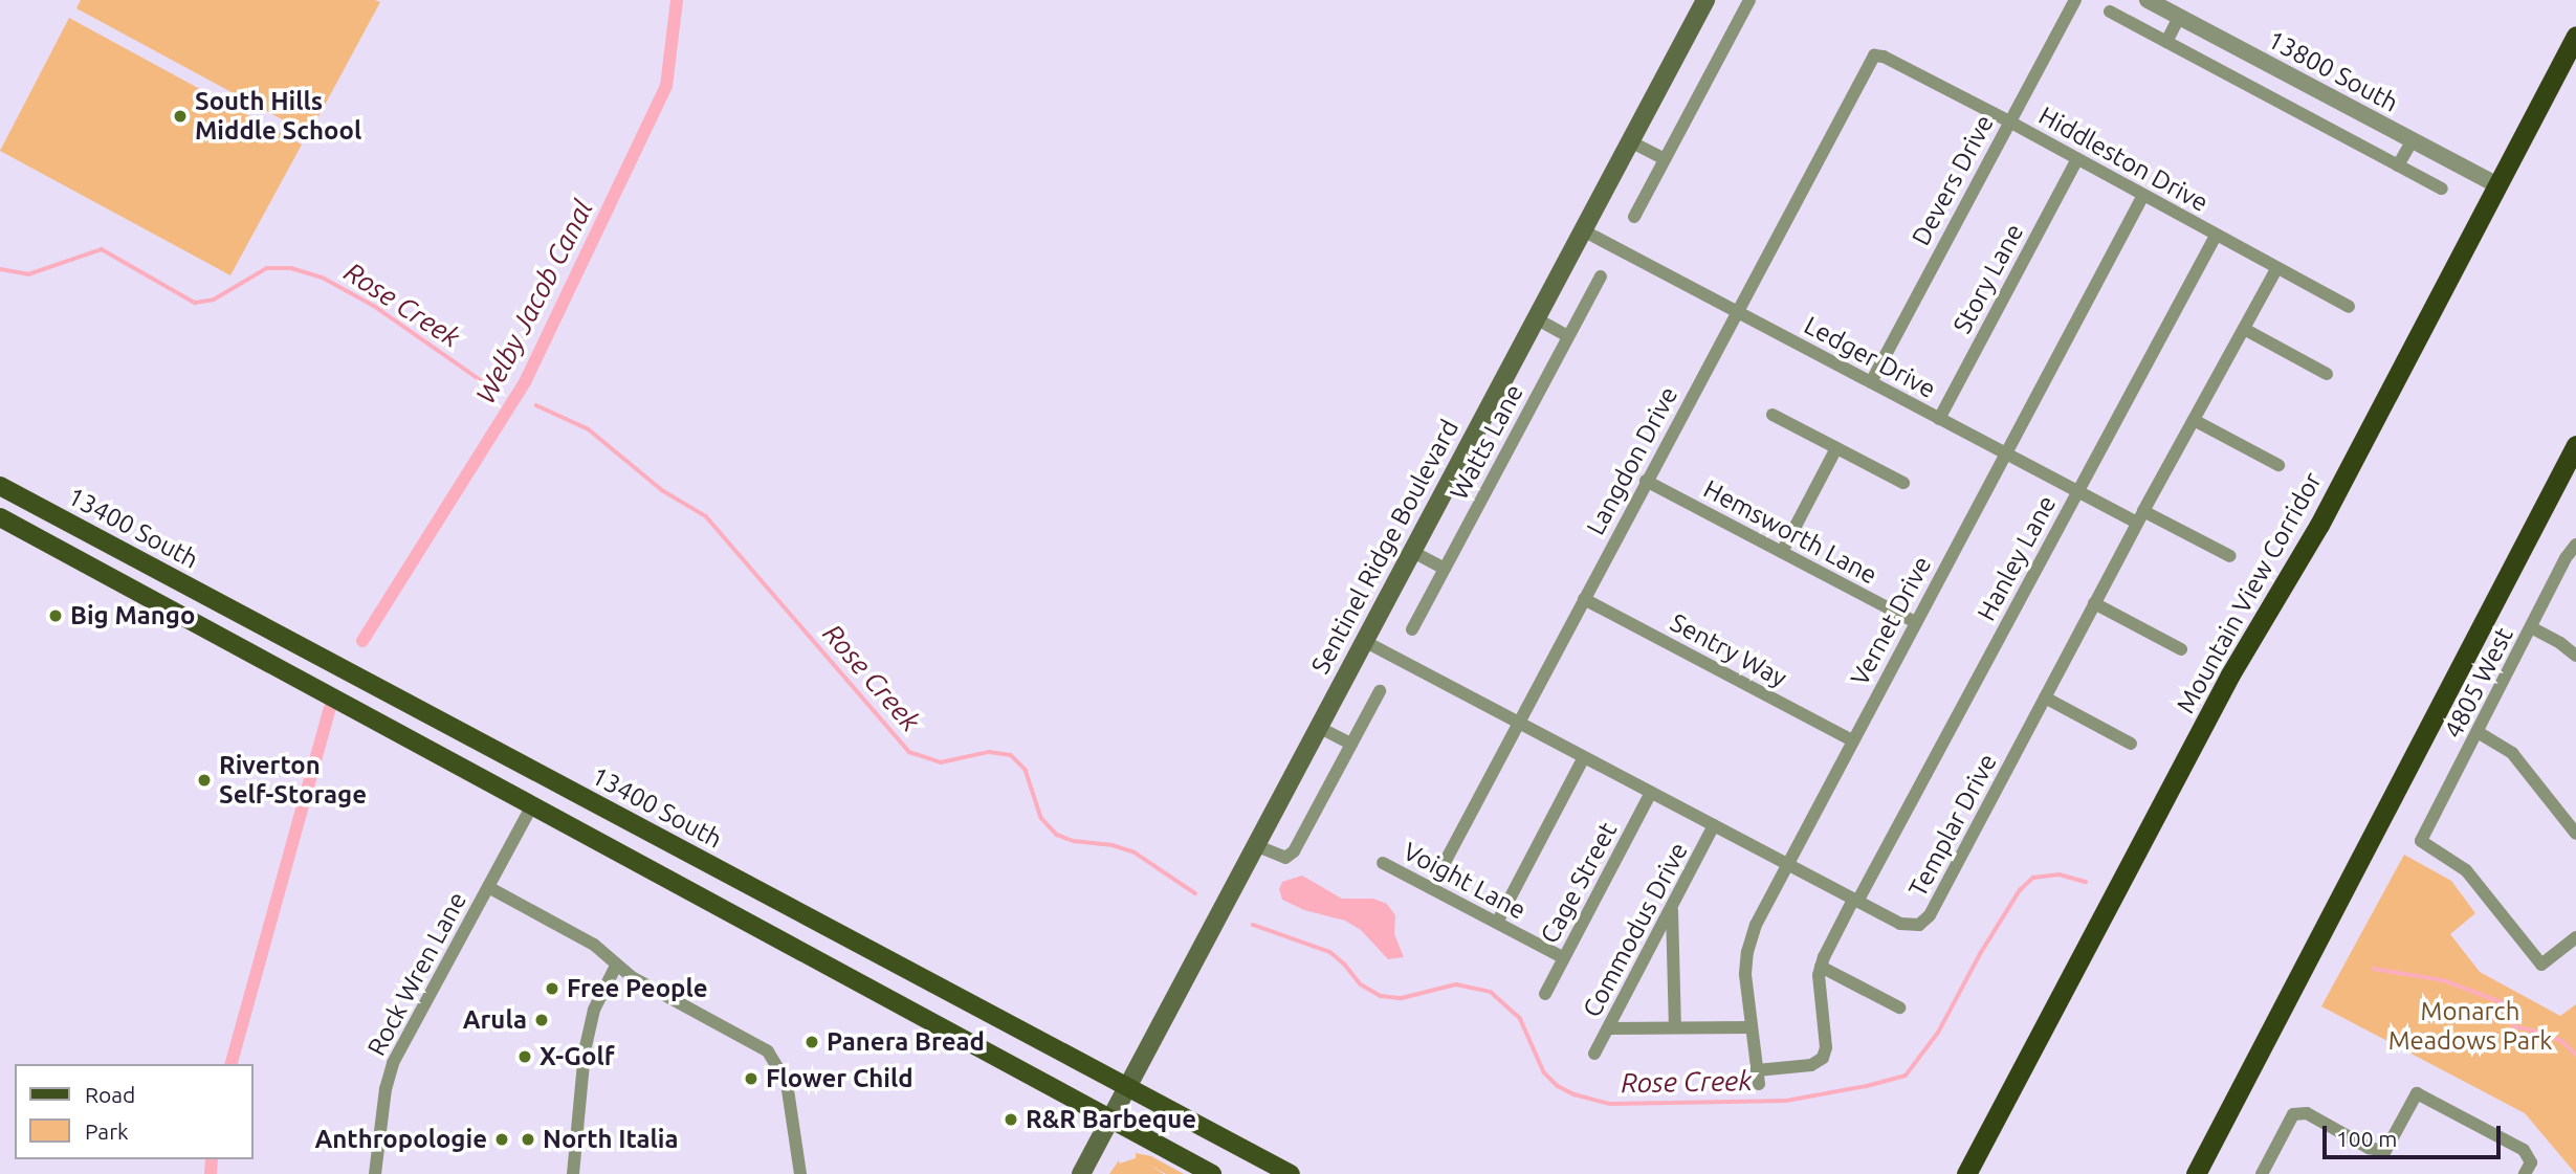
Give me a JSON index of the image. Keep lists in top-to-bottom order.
{
  "streets": {
    "highway": ["Mountain View Corridor"],
    "main road": ["13400 South", "Sentinel Ridge Boulevard"],
    "street": [
      "13800 South",
      "Hiddleston Drive",
      "Devers Drive",
      "Story Lane",
      "Ledger Drive",
      "Watts Lane",
      "Langdon Drive",
      "Hemsworth Lane",
      "Hanley Lane",
      "Vernet Drive",
      "Sentry Way",
      "4805 West",
      "Templar Drive",
      "Voight Lane",
      "Cage Street",
      "Commodus Drive",
      "Rock Wren Lane"
    ]
  },
  "crossings": [
    ["13800 South", "Mountain View Corridor"],
    ["Hiddleston Drive", "Devers Drive"],
    ["Hiddleston Drive", "Story Lane"],
    ["Hiddleston Drive", "Langdon Drive"],
    ["Hiddleston Drive", "Hanley Lane"],
    ["Hiddleston Drive", "Vernet Drive"],
    ["Hiddleston Drive", "Templar Drive"],
    ["Devers Drive", "Ledger Drive"],
    ["Story Lane", "Ledger Drive"],
    ["Ledger Drive", "Langdon Drive"],
    ["Ledger Drive", "Sentinel Ridge Boulevard"],
    ["Ledger Drive", "Hanley Lane"],
    ["Ledger Drive", "Vernet Drive"],
    ["Ledger Drive", "Templar Drive"],
    ["Langdon Drive", "Hemsworth Lane"],
    ["Langdon Drive", "Sentry Way"],
    ["Langdon Drive", "Templar Drive"],
    ["Langdon Drive", "Voight Lane"],
    ["13400 South", "Sentinel Ridge Boulevard"],
    ["Hemsworth Lane", "Vernet Drive"],
    ["Sentinel Ridge Boulevard", "Templar Drive"],
    ["Hanley Lane", "Vernet Drive"],
    ["Hanley Lane", "Templar Drive"],
    ["Vernet Drive", "Sentry Way"],
    ["Vernet Drive", "Templar Drive"],
    ["Templar Drive", "Cage Street"],
    ["Templar Drive", "Commodus Drive"],
    ["Voight Lane", "Cage Street"]
  ],
  "water": ["Welby Jacob Canal", "Rose Creek"],
  "parks": ["Monarch Meadows Park"],
  "places": [
    "South Hills Middle School",
    "Big Mango",
    "Riverton Self-Storage",
    "Free People",
    "Arula",
    "Panera Bread",
    "X-Golf",
    "Flower Child",
    "R&R Barbeque",
    "Anthropologie",
    "North Italia"
  ],
  "legend": ["Road", "Park"],
  "scale_bar": "100 m"
}
